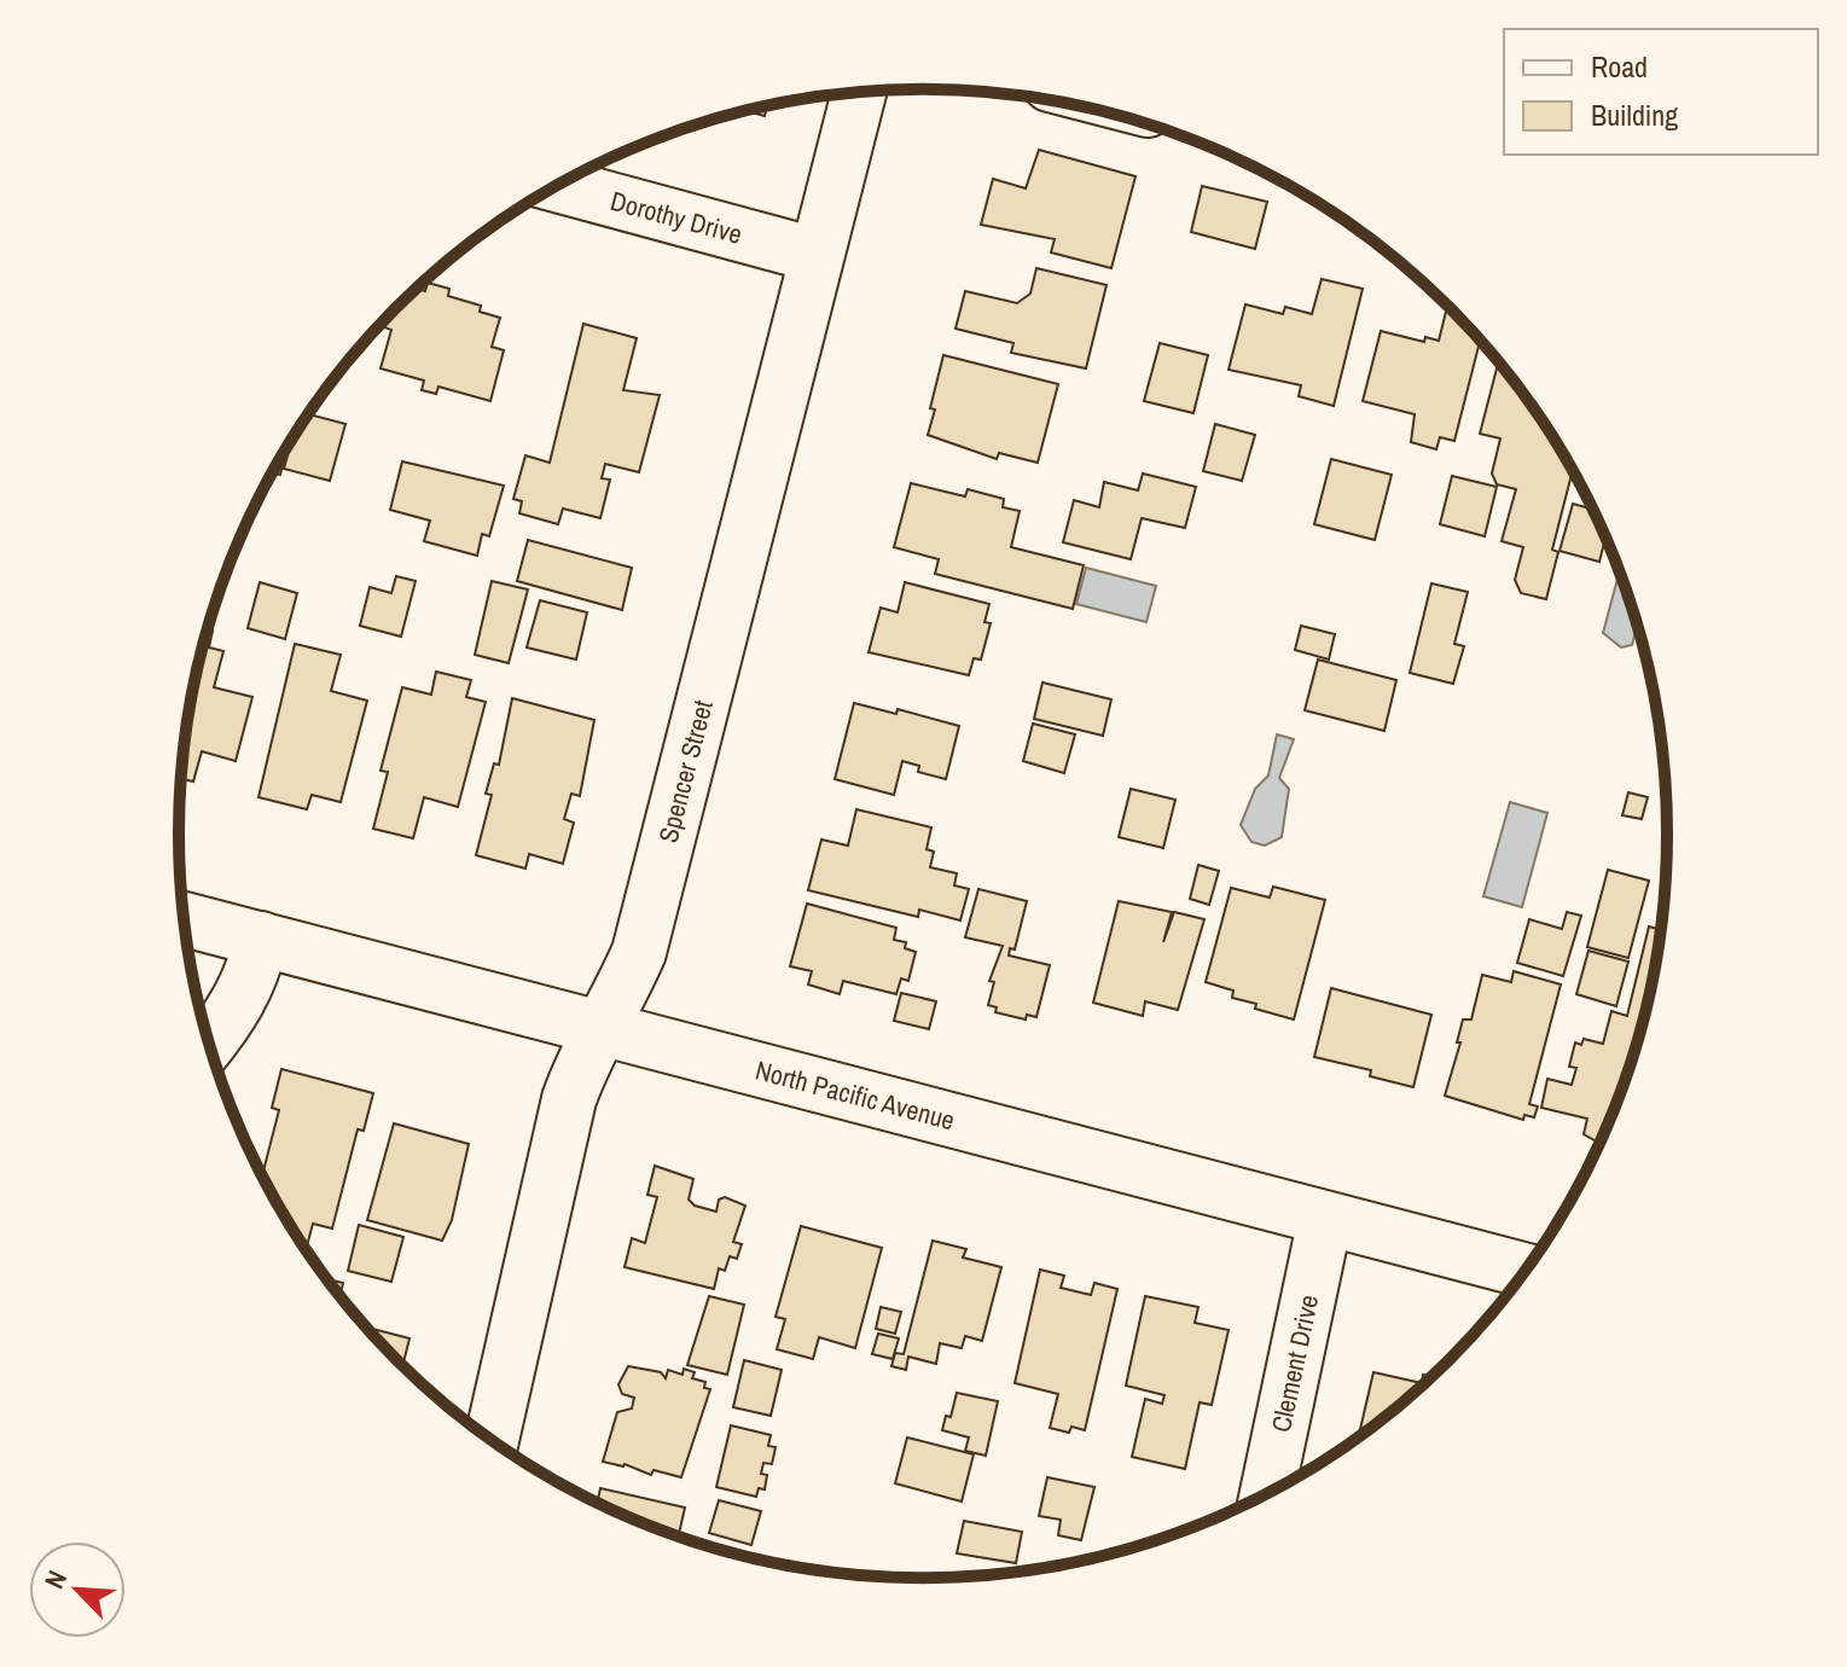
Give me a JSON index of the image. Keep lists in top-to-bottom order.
{
  "streets": {
    "street": [
      "Dorothy Drive",
      "Spencer Street",
      "North Pacific Avenue",
      "Clement Drive"
    ]
  },
  "crossings": [
    ["Dorothy Drive", "Spencer Street"],
    ["Spencer Street", "North Pacific Avenue"],
    ["North Pacific Avenue", "Clement Drive"]
  ],
  "legend": ["Road", "Building"],
  "north": "top left"
}
